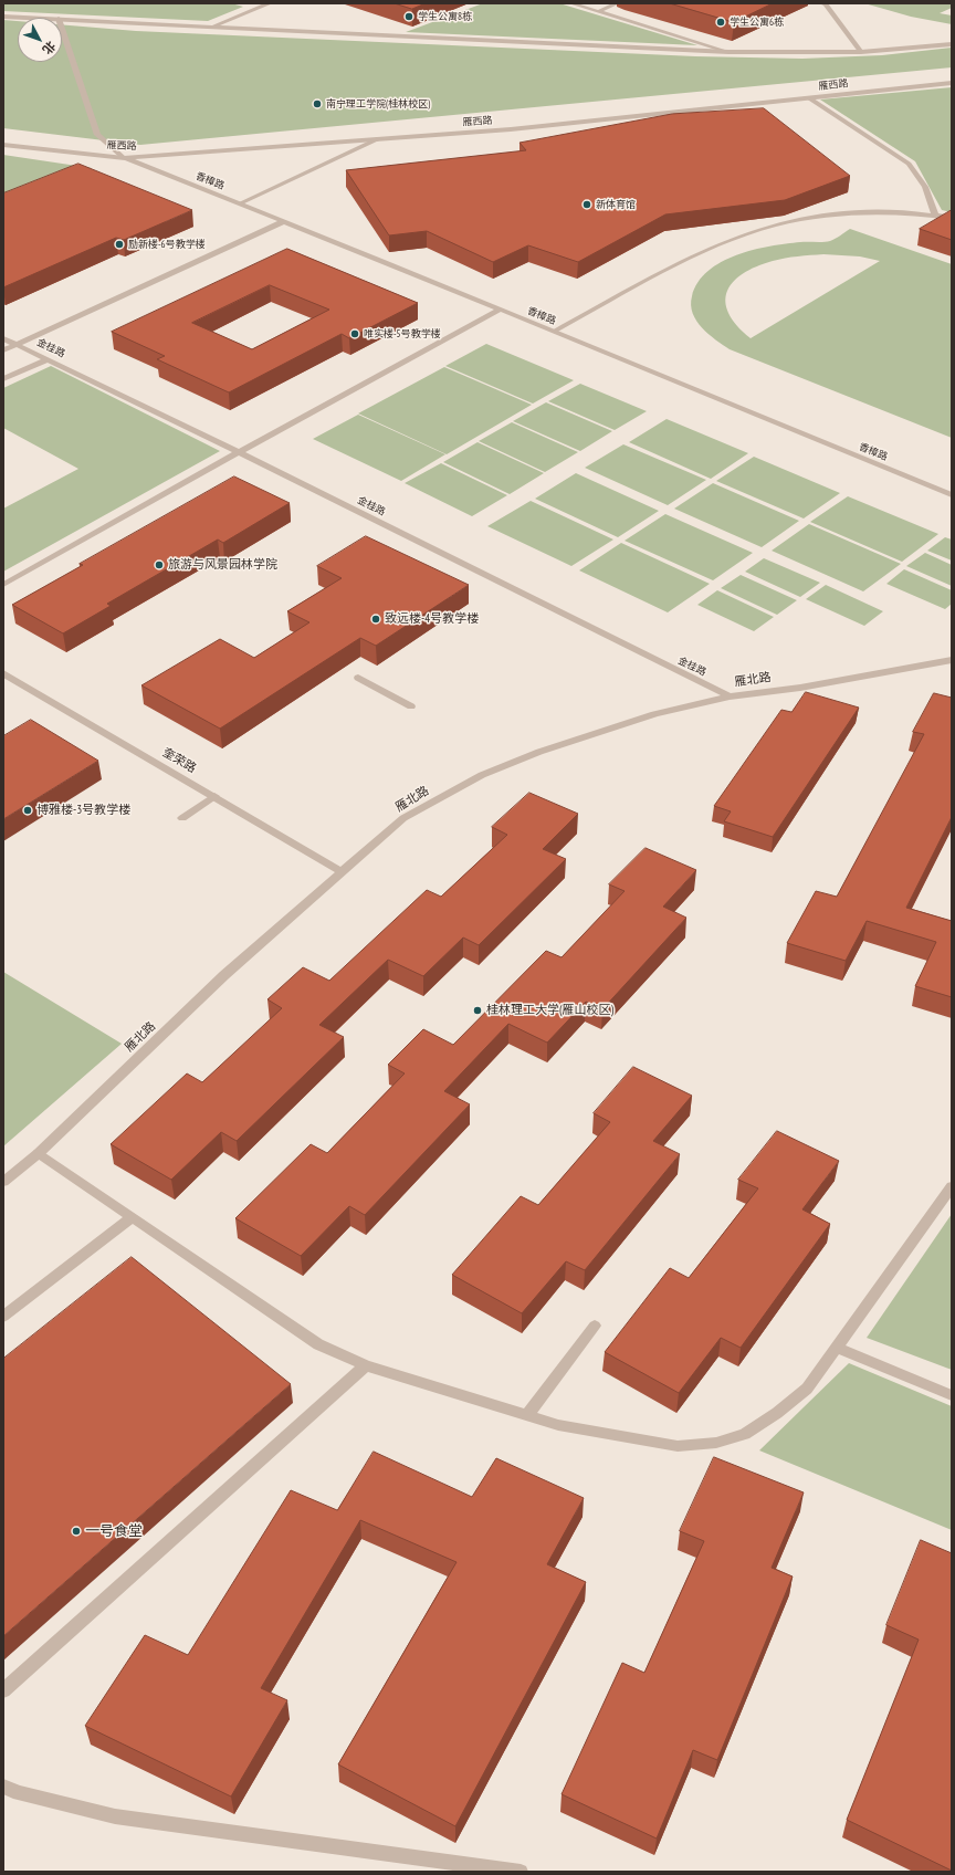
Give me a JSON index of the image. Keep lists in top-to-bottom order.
{
  "streets": {
    "street": [
      "雁西路",
      "香樟路",
      "金桂路",
      "雁北路",
      "奎荣路"
    ]
  },
  "crossings": [
    ["雁西路", "香樟路"],
    ["金桂路", "雁北路"],
    ["雁北路", "奎荣路"]
  ],
  "places": [
    "学生公寓8栋",
    "学生公寓6栋",
    "南宁理工学院(桂林校区)",
    "新体育馆",
    "励新楼-6号教学楼",
    "唯实楼-5号教学楼",
    "旅游与风景园林学院",
    "致远楼-4号教学楼",
    "博雅楼-3号教学楼",
    "桂林理工大学(雁山校区)",
    "一号食堂"
  ],
  "north": "bottom right"
}
